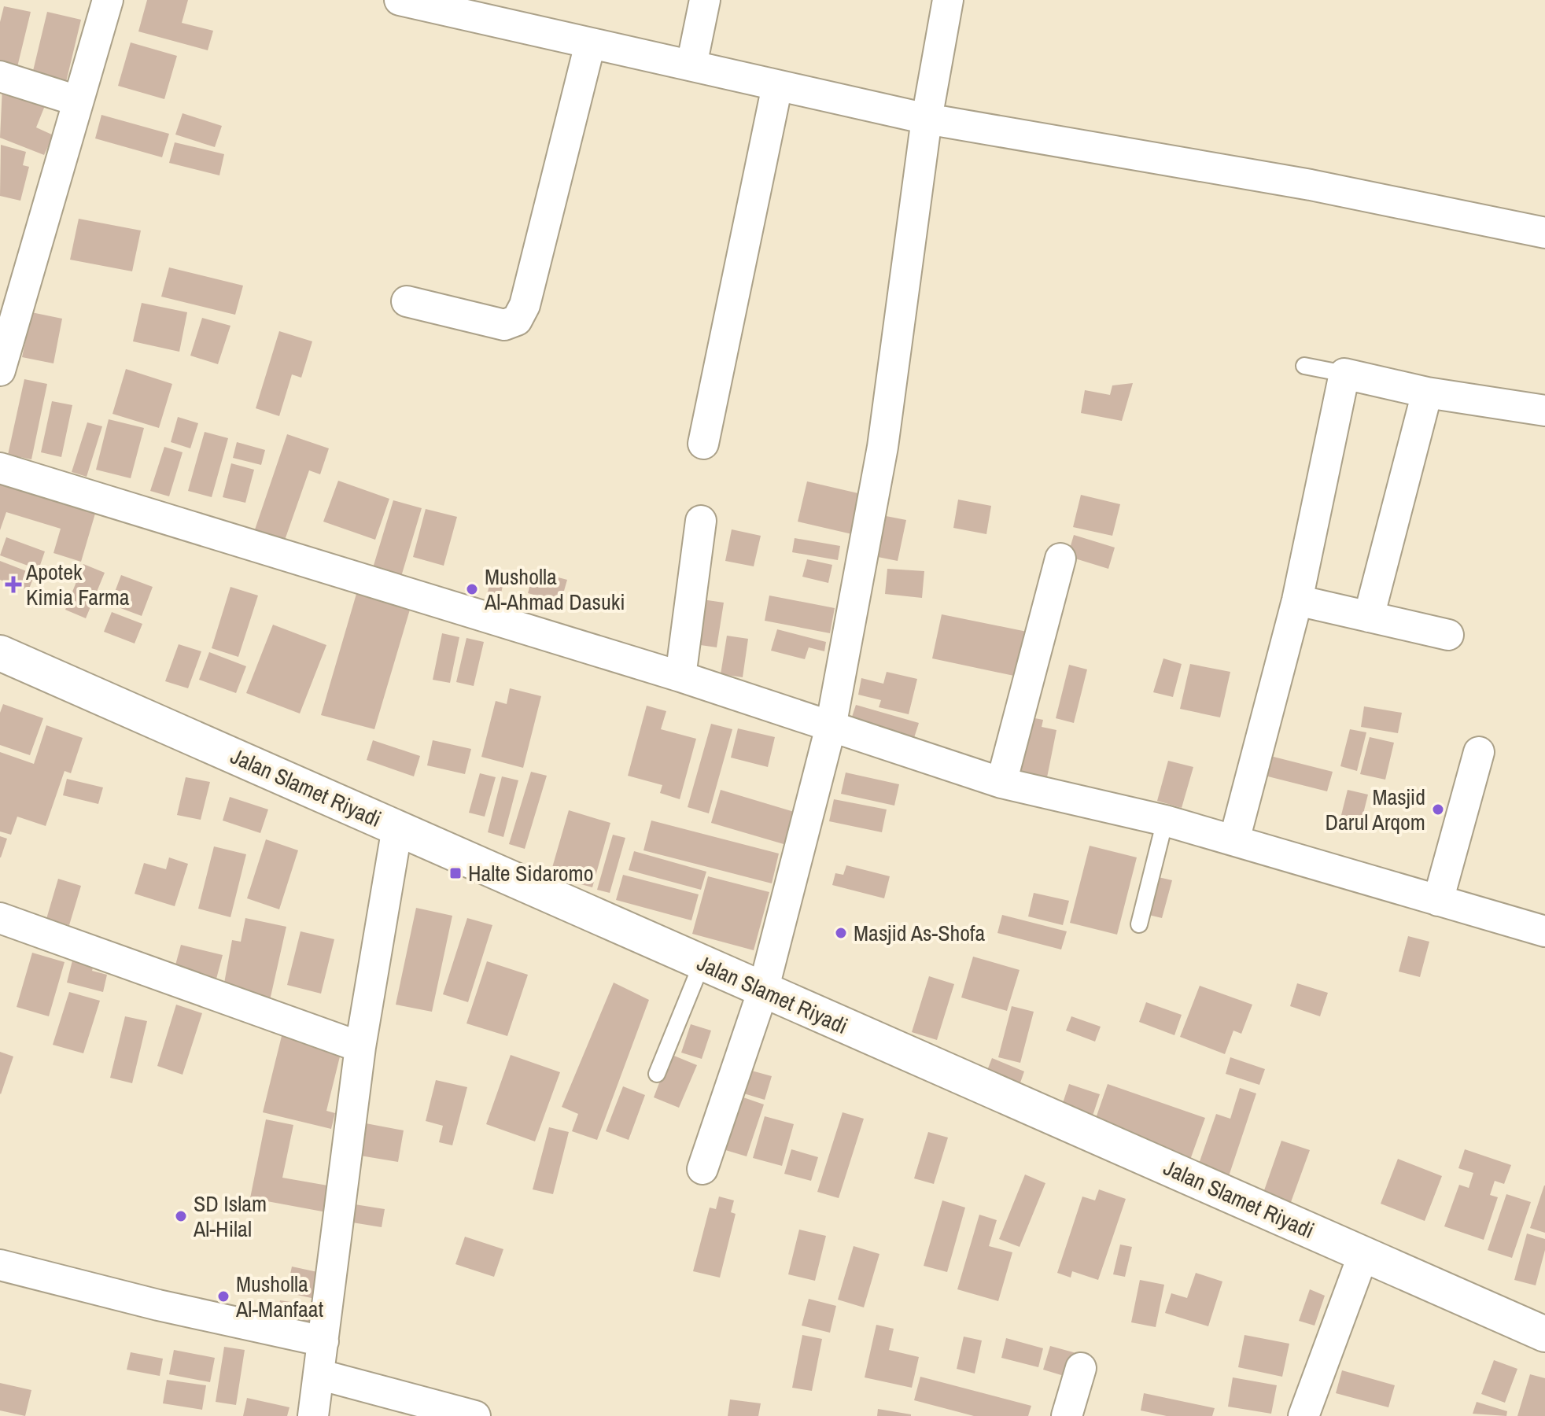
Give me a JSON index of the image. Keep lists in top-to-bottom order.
{
  "streets": {
    "main road": ["Jalan Slamet Riyadi"]
  },
  "places": {
    "health": ["Apotek Kimia Farma"],
    "other": [
      "Musholla Al-Ahmad Dasuki",
      "Masjid Darul Arqom",
      "Masjid As-Shofa",
      "SD Islam Al-Hilal",
      "Musholla Al-Manfaat"
    ],
    "transit": ["Halte Sidaromo"]
  }
}
